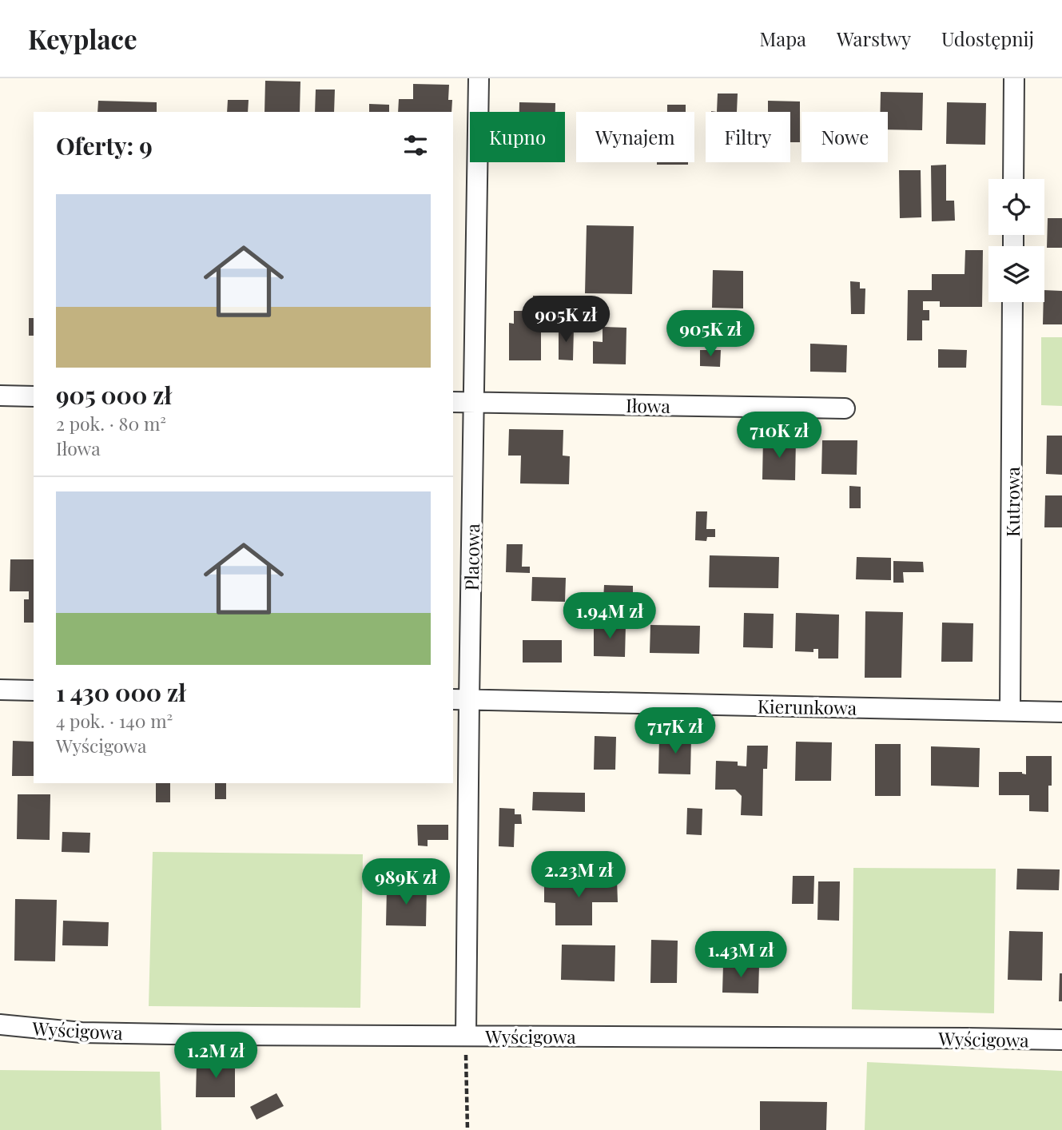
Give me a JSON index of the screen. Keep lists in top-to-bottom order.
{
  "streets": {
    "street": [
      "Iłowa",
      "Kutrowa",
      "Placowa",
      "Kierunkowa",
      "Wyścigowa"
    ]
  },
  "crossings": [
    ["Iłowa", "Placowa"],
    ["Kutrowa", "Kierunkowa"],
    ["Placowa", "Kierunkowa"],
    ["Placowa", "Wyścigowa"]
  ],
  "page": {
    "header": "Keyplace",
    "nav": ["Mapa", "Warstwy", "Udostępnij"],
    "chip": [
      "Kupno",
      "Wynajem",
      "Filtry",
      "Nowe"
    ],
    "heading": "Oferty: 9",
    "list": [
      {
        "name": "905 000 zł",
        "note": "2 pok. · 80 m² · Iłowa"
      },
      {
        "name": "1 430 000 zł",
        "note": "4 pok. · 140 m² · Wyścigowa"
      }
    ],
    "price": [
      "905K zł",
      "905K zł",
      "710K zł",
      "1.94M zł",
      "717K zł",
      "2.23M zł",
      "989K zł",
      "1.43M zł",
      "1.2M zł"
    ]
  }
}
